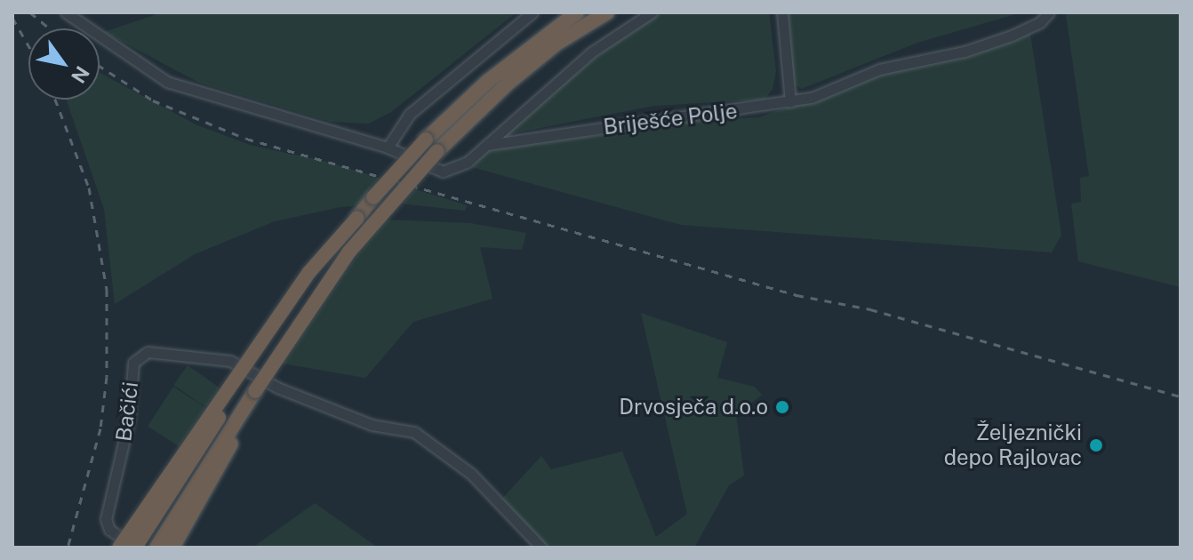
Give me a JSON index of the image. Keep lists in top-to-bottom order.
{
  "streets": {
    "street": ["Briješće Polje", "Bačići"]
  },
  "places": ["Drvosječa d.o.o", "Željeznički depo Rajlovac"],
  "north": "bottom right"
}
